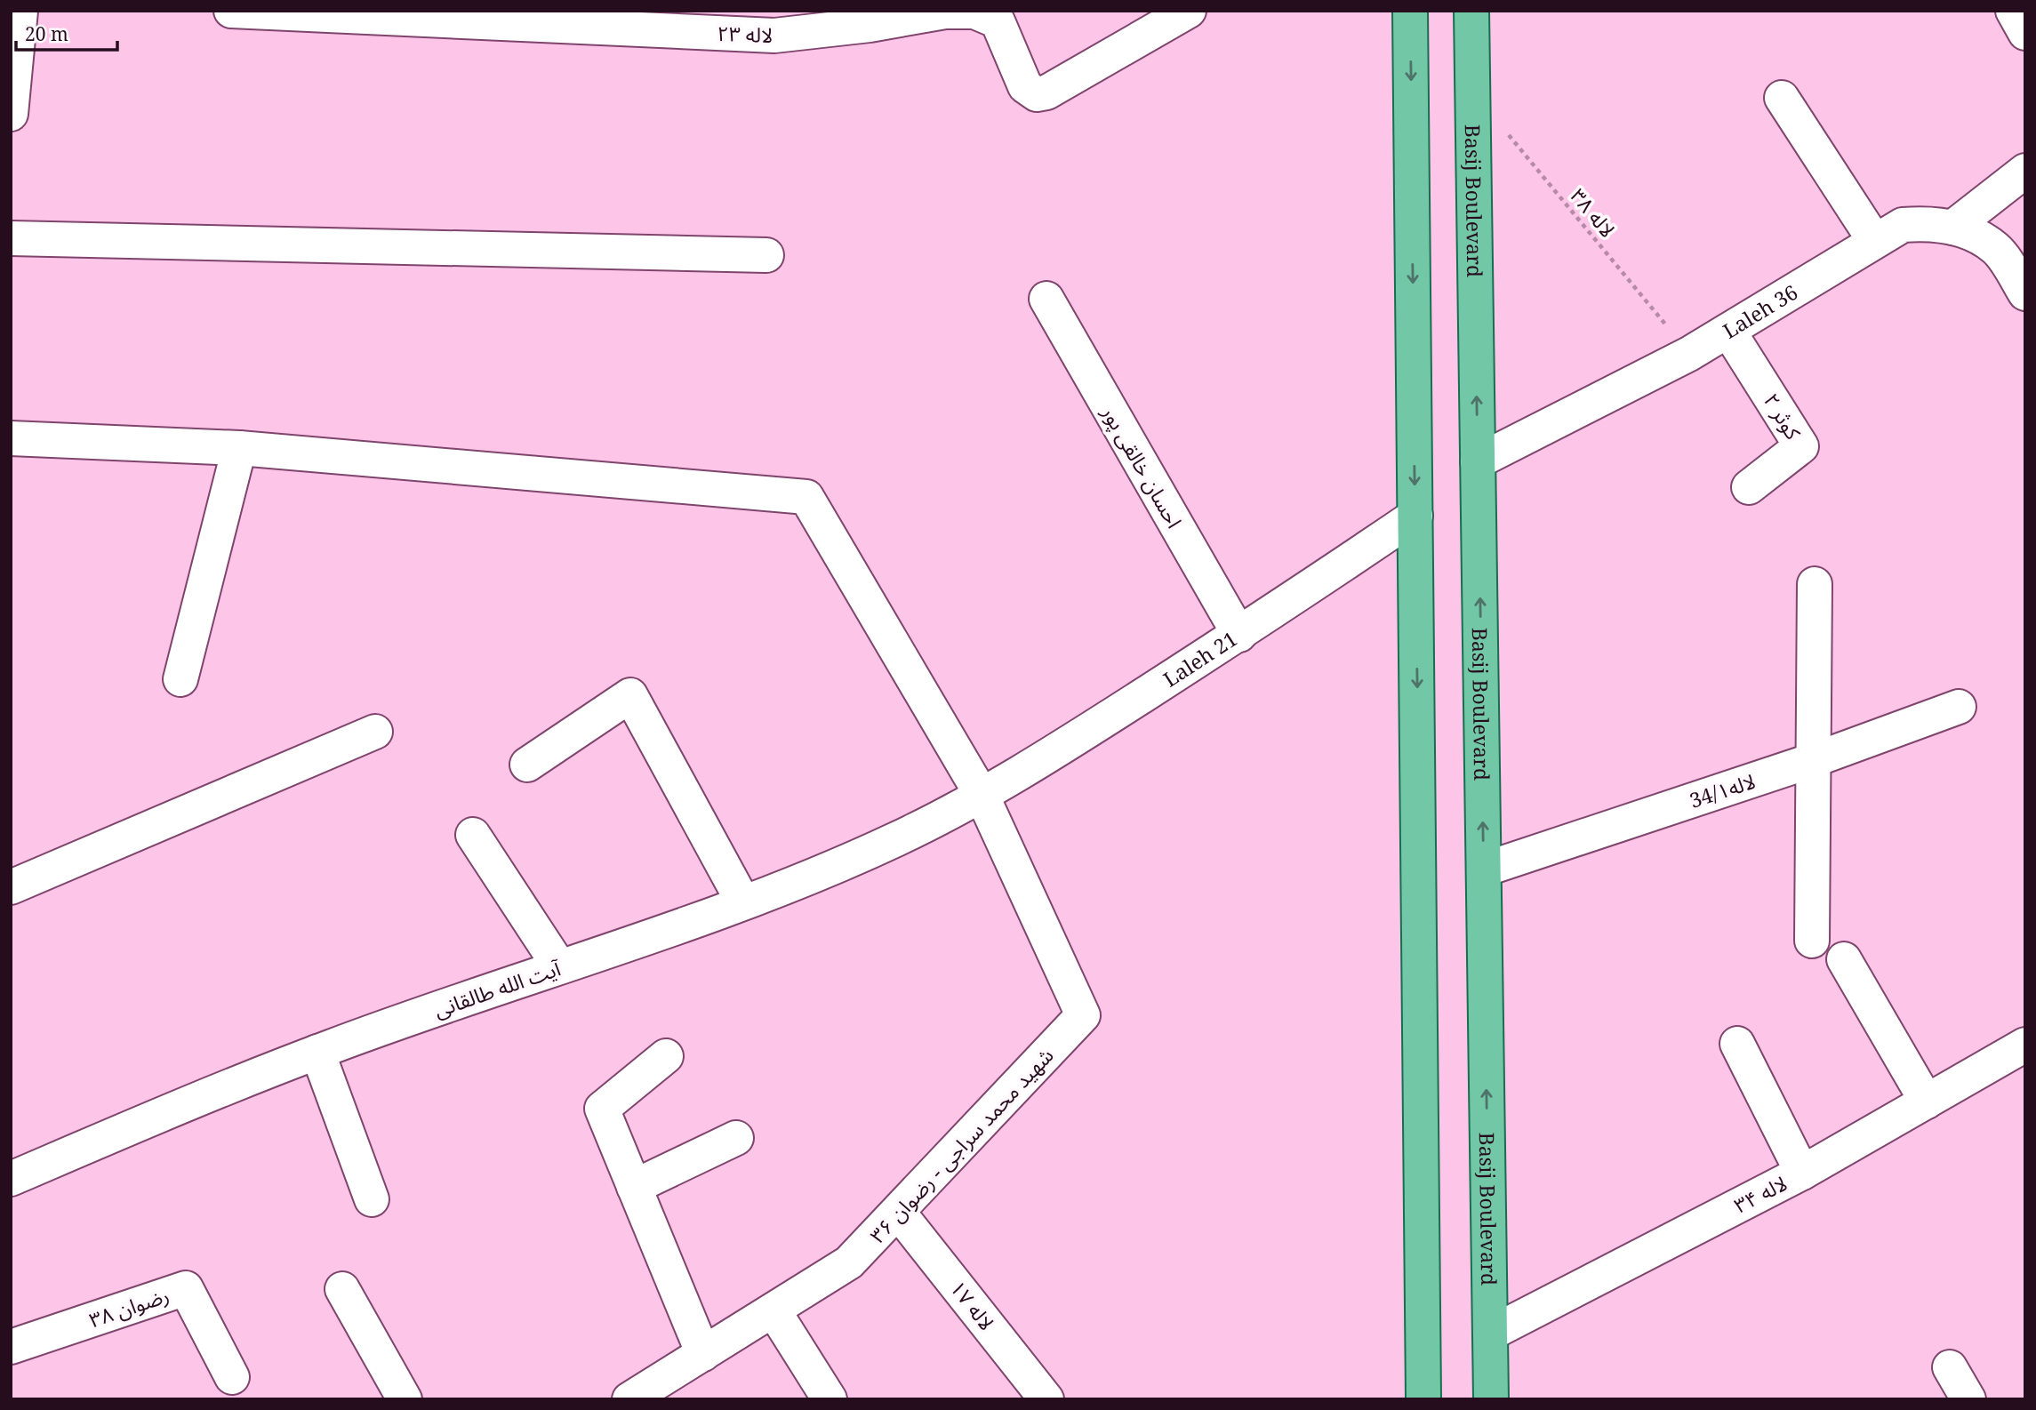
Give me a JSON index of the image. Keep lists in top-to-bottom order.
{
  "streets": {
    "main road": ["Basij Boulevard"],
    "street": [
      "لاله ۲۳",
      "Laleh 36",
      "کوثر ۲",
      "احسان خالقی پور",
      "Laleh 21",
      "لاله34/۱",
      "آیت الله طالقانی",
      "شهید محمد سراجی - رضوان ۳۶",
      "لاله ۳۴",
      "لاله ۱۷",
      "رضوان ۳۸"
    ],
    "path": ["لاله ۳۸"]
  },
  "crossings": [
    ["Basij Boulevard", "لاله ۳۸"],
    ["Basij Boulevard", "Laleh 36"],
    ["Basij Boulevard", "لاله34/۱"],
    ["Basij Boulevard", "لاله ۳۴"],
    ["لاله ۳۸", "Laleh 36"],
    ["Laleh 36", "کوثر ۲"],
    ["احسان خالقی پور", "Laleh 21"],
    ["Laleh 21", "آیت الله طالقانی"],
    ["Laleh 21", "شهید محمد سراجی - رضوان ۳۶"],
    ["آیت الله طالقانی", "شهید محمد سراجی - رضوان ۳۶"],
    ["شهید محمد سراجی - رضوان ۳۶", "لاله ۱۷"]
  ],
  "scale_bar": "20 m"
}
